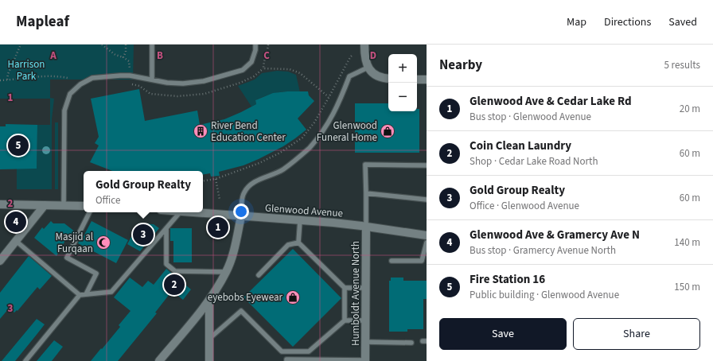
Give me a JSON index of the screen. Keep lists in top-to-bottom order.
{
  "streets": {
    "street": ["Glenwood Avenue", "Humboldt Avenue North"]
  },
  "crossings": [
    ["Glenwood Avenue", "Humboldt Avenue North"]
  ],
  "parks": ["Harrison Park"],
  "places": {
    "building": ["River Bend Education Center"],
    "shop": ["Glenwood Funeral Home", "eyebobs Eyewear"],
    "mosque": ["Masjid al Furqaan"]
  },
  "page": {
    "header": "Mapleaf",
    "nav": ["Map", "Directions", "Saved"],
    "heading": ["Nearby", "5 results"],
    "map_buttons": ["+", "−"],
    "list": [
      {
        "mark": "1",
        "name": "Glenwood Ave & Cedar Lake Rd",
        "note": "Bus stop · Glenwood Avenue",
        "value": "20 m"
      },
      {
        "mark": "2",
        "name": "Coin Clean Laundry",
        "note": "Shop · Cedar Lake Road North",
        "value": "60 m"
      },
      {
        "mark": "3",
        "name": "Gold Group Realty",
        "note": "Office · Glenwood Avenue",
        "value": "60 m"
      },
      {
        "mark": "4",
        "name": "Glenwood Ave & Gramercy Ave N",
        "note": "Bus stop · Gramercy Avenue North",
        "value": "140 m"
      },
      {
        "mark": "5",
        "name": "Fire Station 16",
        "note": "Public building · Glenwood Avenue",
        "value": "150 m"
      }
    ],
    "pins": [
      "5",
      "4",
      "1",
      "3",
      "2"
    ],
    "popup": ["Gold Group Realty", "Office"],
    "buttons": ["Save", "Share"]
  },
  "grid": {
    "columns": [
      "A",
      "B",
      "C",
      "D"
    ],
    "rows": ["1", "2", "3"]
  }
}
